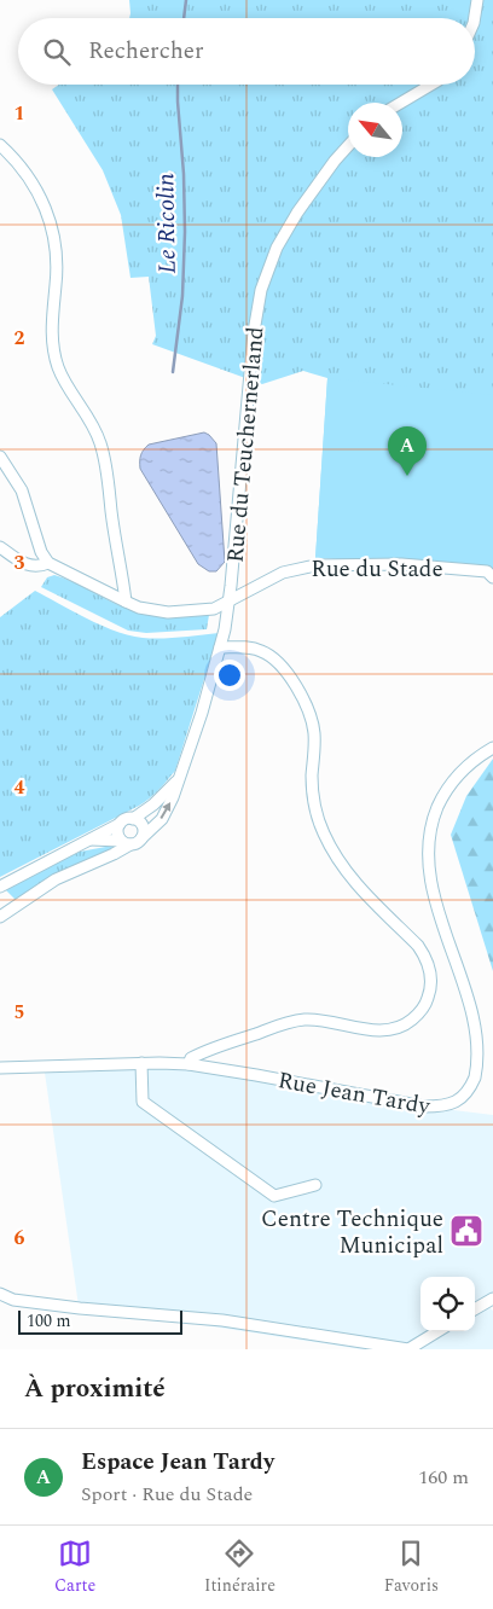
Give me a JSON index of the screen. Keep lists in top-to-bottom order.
{
  "streets": {
    "street": ["Rue du Teuchernerland", "Rue du Stade", "Rue Jean Tardy"]
  },
  "crossings": [
    ["Rue du Teuchernerland", "Rue du Stade"]
  ],
  "water": ["Le Ricolin"],
  "places": {
    "public building": ["Centre Technique Municipal"]
  },
  "scale_bar": "100 m",
  "north": "top left",
  "page": {
    "search": "Rechercher",
    "pins": "A",
    "scale": "100 m",
    "heading": "À proximité",
    "list": [
      {
        "mark": "A",
        "name": "Espace Jean Tardy",
        "note": "Sport · Rue du Stade",
        "value": "160 m"
      }
    ],
    "nav": ["Carte", "Itinéraire", "Favoris"]
  },
  "grid": {
    "rows": [
      "1",
      "2",
      "3",
      "4",
      "5",
      "6"
    ]
  }
}
